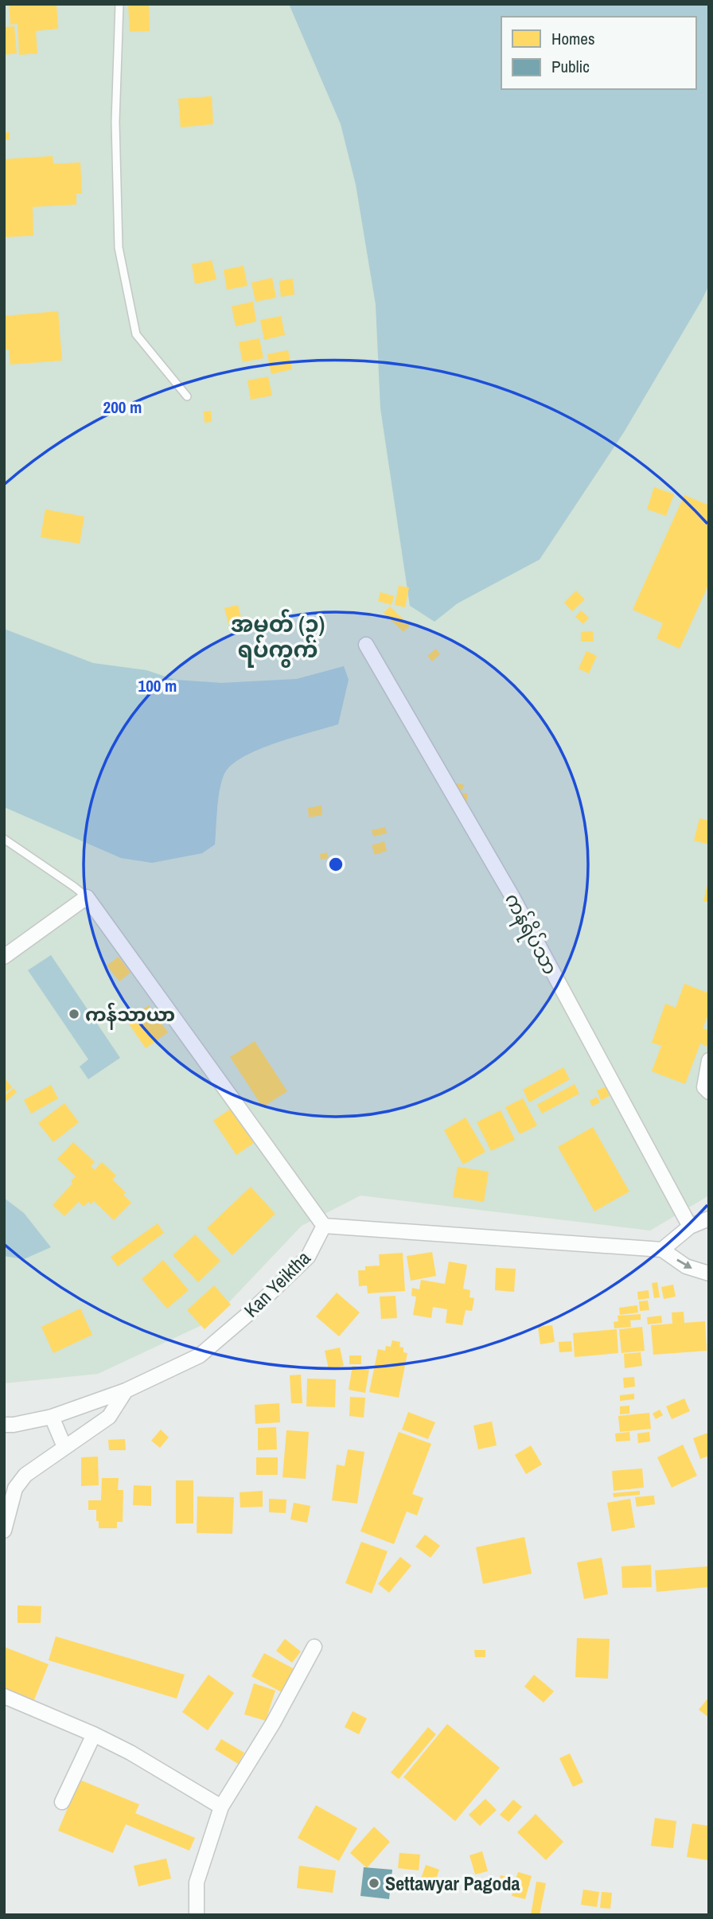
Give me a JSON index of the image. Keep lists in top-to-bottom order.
{
  "streets": {
    "street": ["ကန်ရိပ်သာ", "Kan Yeiktha"]
  },
  "districts": ["အမှတ် (၃) ရပ်ကွက်"],
  "places": ["ကန်သာယာ", "Settawyar Pagoda"],
  "legend": ["Homes", "Public"],
  "rings": ["200 m", "100 m"]
}
